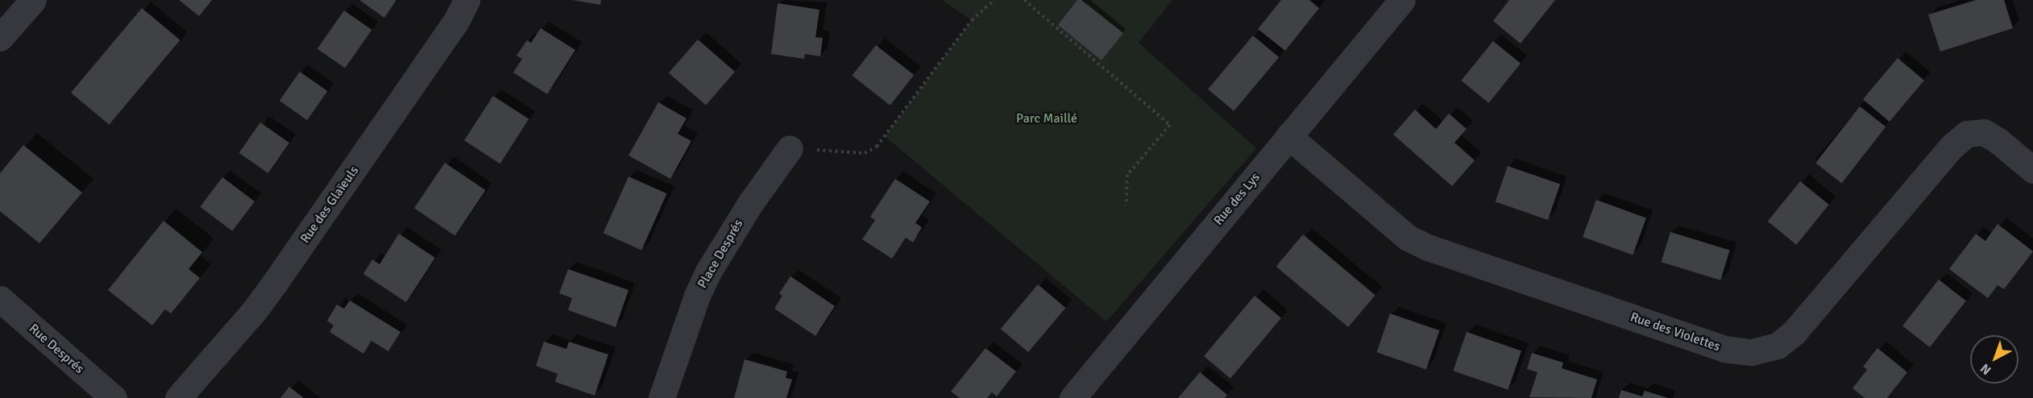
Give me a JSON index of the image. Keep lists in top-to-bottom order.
{
  "streets": {
    "street": [
      "Rue des Lys",
      "Rue des Glaïeuls",
      "Place Després",
      "Rue des Violettes",
      "Rue Després"
    ]
  },
  "crossings": [
    ["Rue des Lys", "Rue des Violettes"]
  ],
  "parks": ["Parc Maillé"],
  "north": "bottom left"
}
